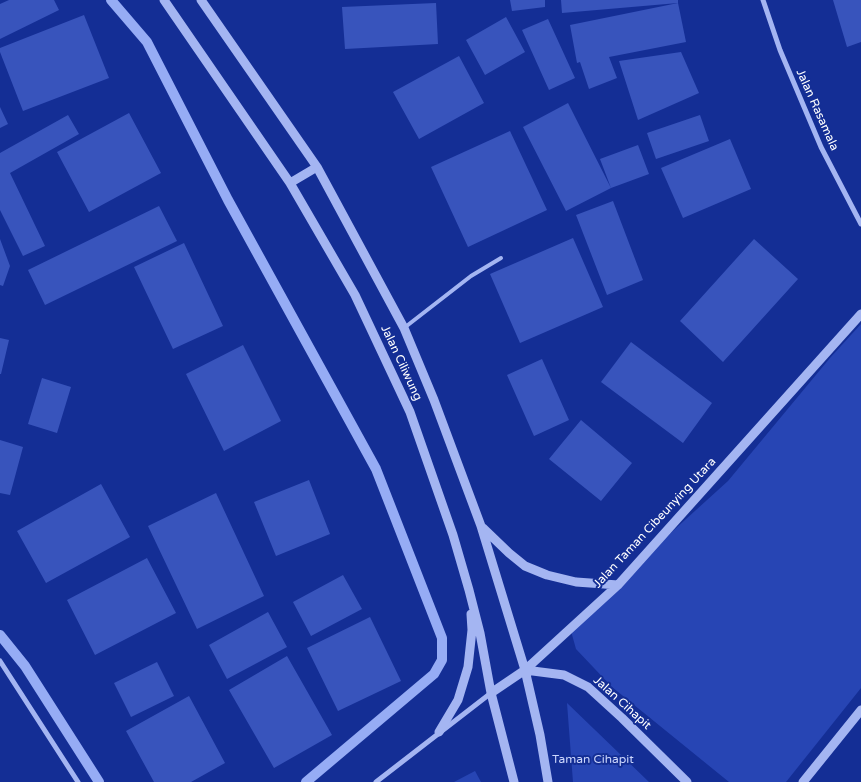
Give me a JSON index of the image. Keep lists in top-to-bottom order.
{
  "streets": {
    "street": [
      "Jalan Rasamala",
      "Jalan Ciliwung",
      "Jalan Taman Cibeunying Utara",
      "Jalan Cihapit"
    ]
  },
  "crossings": [
    ["Jalan Ciliwung", "Jalan Taman Cibeunying Utara"],
    ["Jalan Ciliwung", "Jalan Cihapit"],
    ["Jalan Taman Cibeunying Utara", "Jalan Cihapit"]
  ],
  "parks": ["Taman Cihapit"]
}
